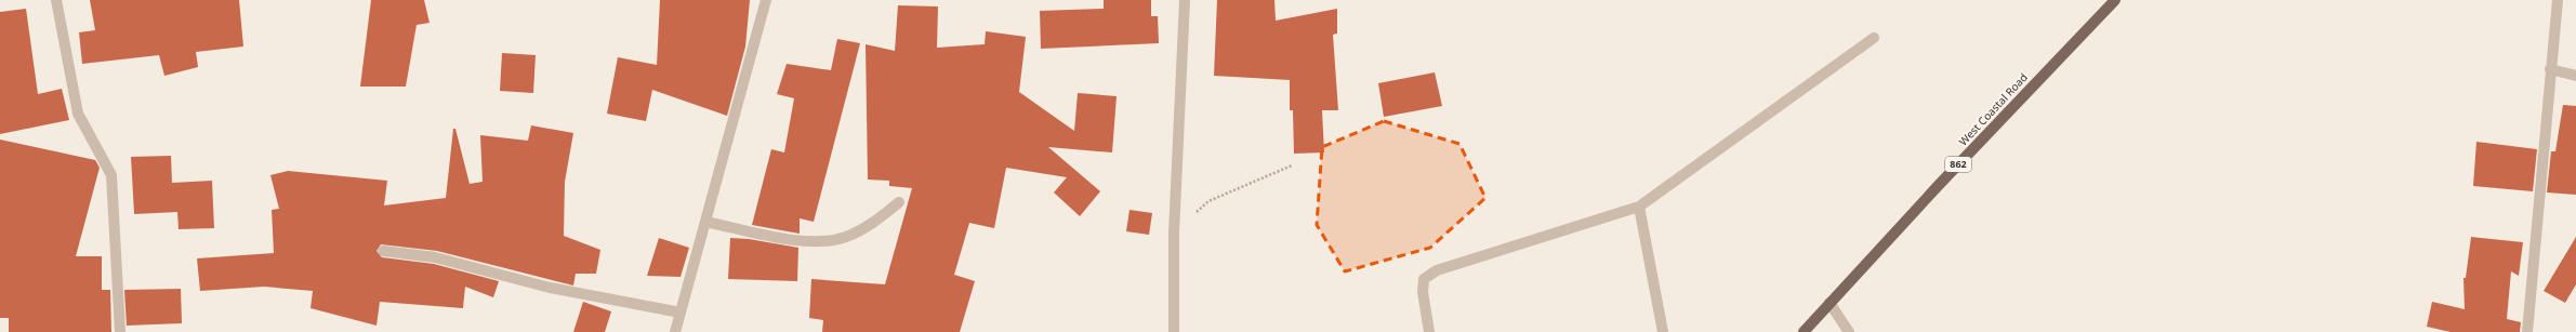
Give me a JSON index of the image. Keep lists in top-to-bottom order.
{
  "streets": {
    "main road": ["West Coastal Road", "862"]
  }
}
